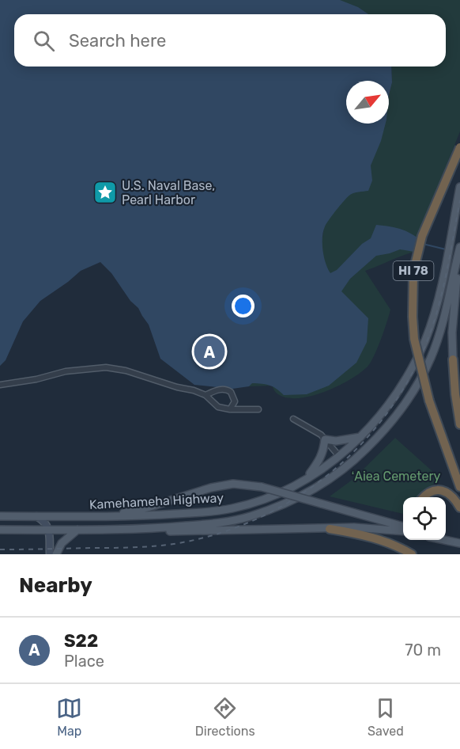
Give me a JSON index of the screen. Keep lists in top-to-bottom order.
{
  "streets": {
    "highway": ["HI 78"],
    "main road": ["Kamehameha Highway"]
  },
  "parks": ["ʻAiea Cemetery"],
  "places": {
    "place": ["U.S. Naval Base, Pearl Harbor"]
  },
  "north": "top right",
  "page": {
    "search": "Search here",
    "pins": "A",
    "heading": "Nearby",
    "list": [
      {
        "mark": "A",
        "name": "S22",
        "note": "Place",
        "value": "70 m"
      }
    ],
    "nav": ["Map", "Directions", "Saved"]
  }
}
